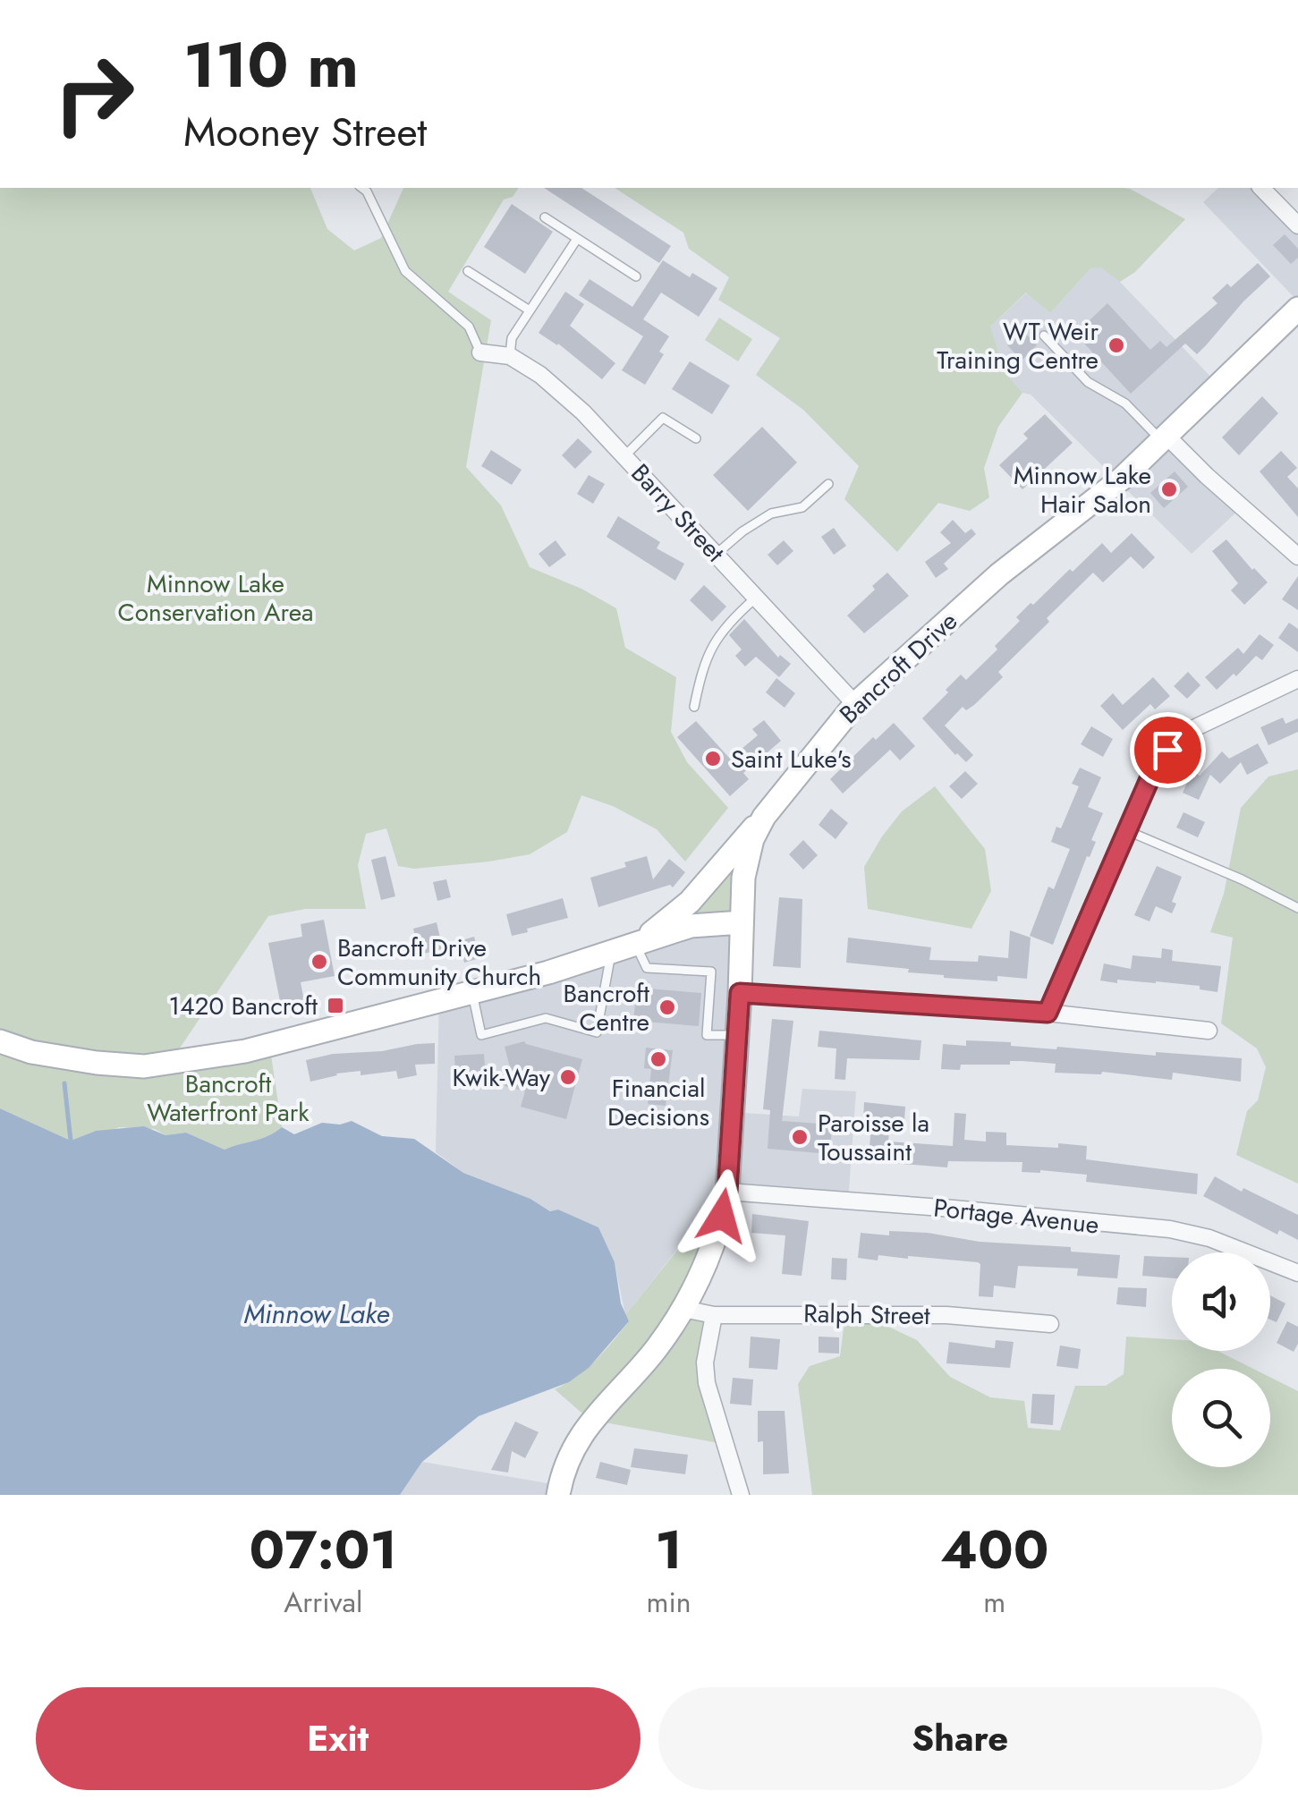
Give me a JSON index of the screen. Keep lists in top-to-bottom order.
{
  "streets": {
    "main road": ["Bancroft Drive"],
    "street": ["Barry Street", "Portage Avenue", "Ralph Street"]
  },
  "crossings": [
    ["Barry Street", "Bancroft Drive"],
    ["Bancroft Drive", "Portage Avenue"],
    ["Bancroft Drive", "Ralph Street"]
  ],
  "water": ["Minnow Lake"],
  "parks": ["Minnow Lake Conservation Area", "Bancroft Waterfront Park"],
  "places": {
    "other": [
      "WT Weir Training Centre",
      "Minnow Lake Hair Salon",
      "Saint Luke's",
      "Bancroft Drive Community Church",
      "Bancroft Centre",
      "Financial Decisions",
      "Kwik-Way",
      "Paroisse la Toussaint"
    ],
    "transit": ["1420 Bancroft"]
  },
  "page": {
    "turn": ["110 m", "Mooney Street"],
    "eta": [
      "07:01",
      "Arrival",
      "1",
      "min",
      "400",
      "m"
    ],
    "buttons": ["Exit", "Share"]
  }
}
